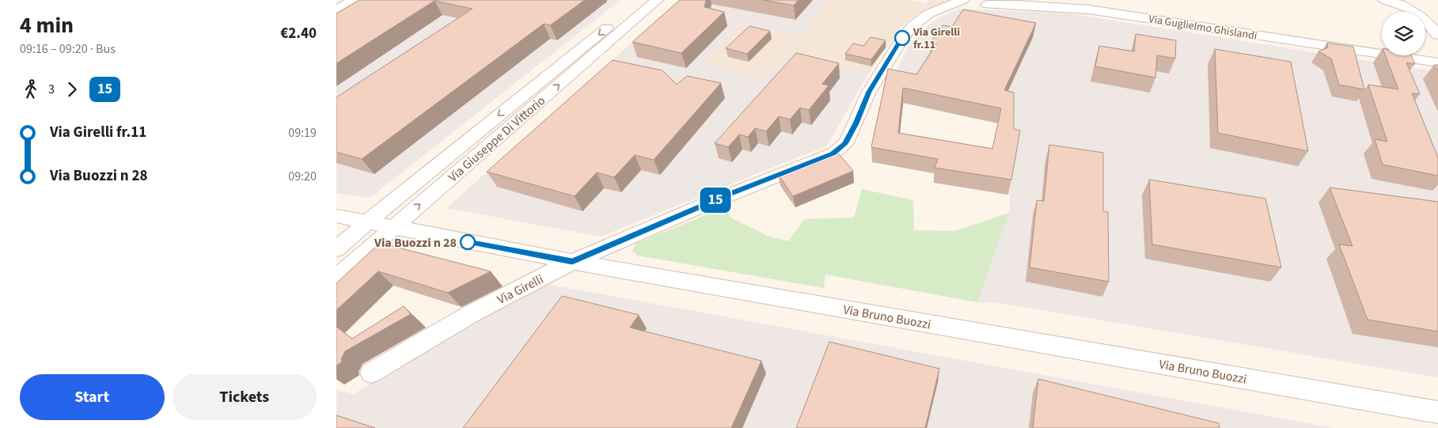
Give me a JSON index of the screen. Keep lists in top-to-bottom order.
{
  "streets": {
    "street": [
      "Via Guglielmo Ghislandi",
      "Via Giuseppe Di Vittorio",
      "Via Girelli",
      "Via Bruno Buozzi"
    ]
  },
  "crossings": [
    ["Via Guglielmo Ghislandi", "Via Girelli"],
    ["Via Giuseppe Di Vittorio", "Via Bruno Buozzi"],
    ["Via Girelli", "Via Bruno Buozzi"]
  ],
  "places": ["Via Girelli fr.11", "Via Buozzi n 28"],
  "lines": ["bus line 15"],
  "page": {
    "heading": ["4 min", "09:16 – 09:20 · Bus", "€2.40"],
    "on_map": "15",
    "legs": ["3", "15"],
    "list": [
      {
        "name": "Via Girelli fr.11",
        "value": "09:19"
      },
      {
        "name": "Via Buozzi n 28",
        "value": "09:20"
      }
    ],
    "buttons": ["Start", "Tickets"]
  }
}
